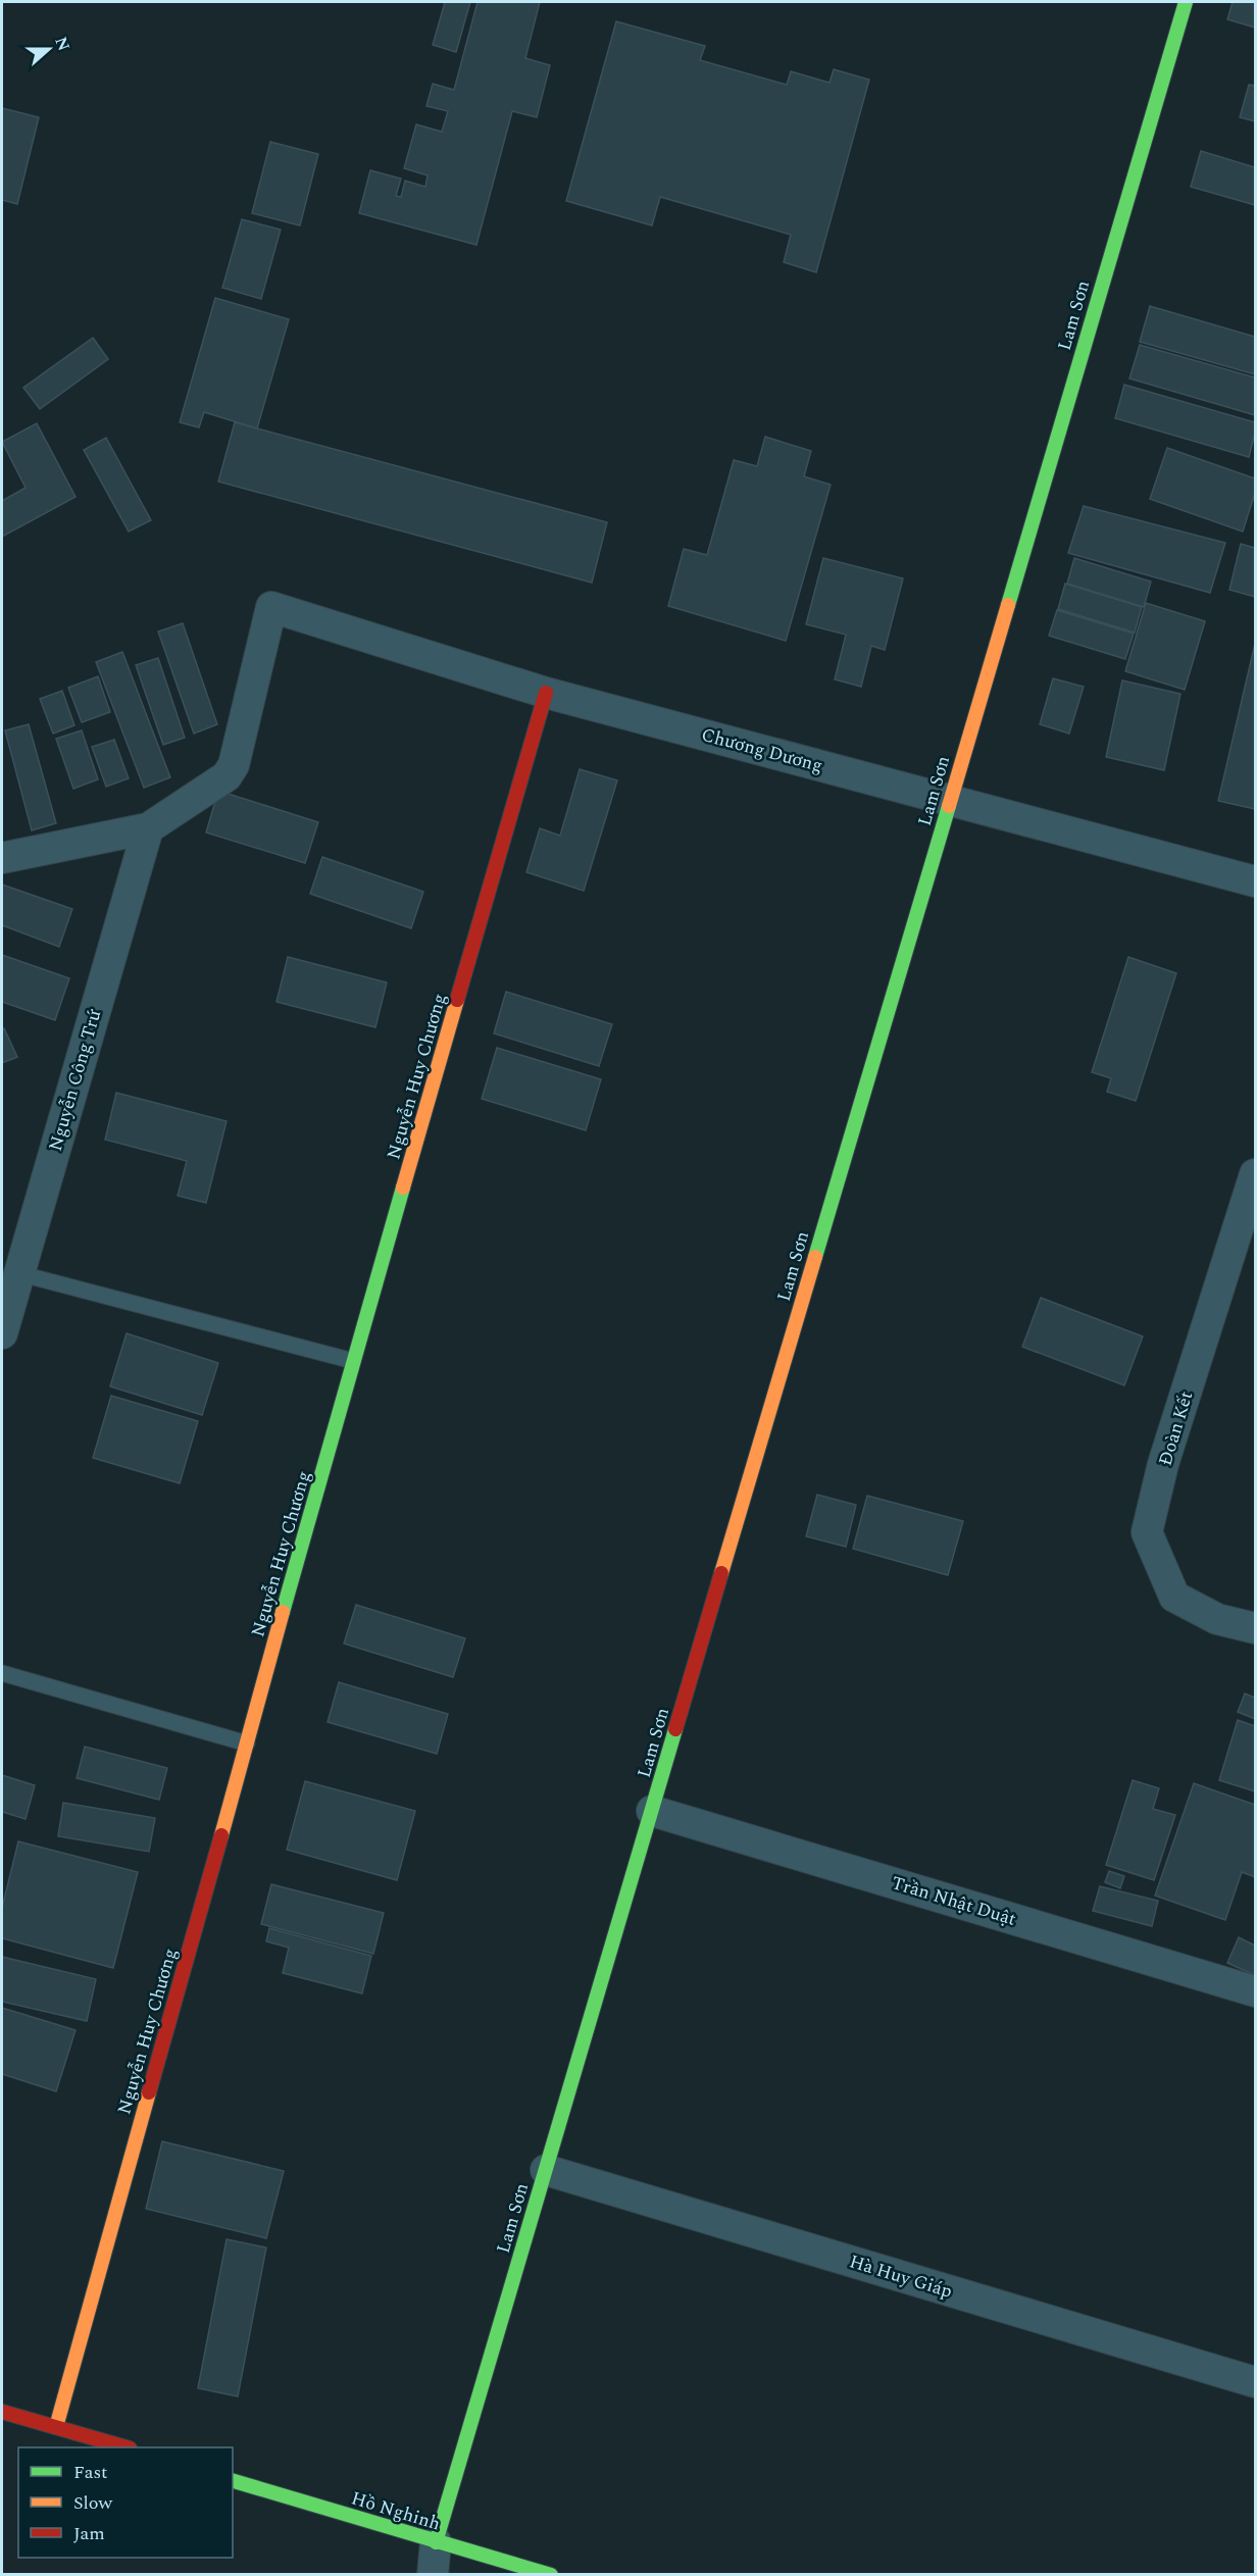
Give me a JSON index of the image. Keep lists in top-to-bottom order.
{
  "streets": {
    "street": [
      "Lam Sơn",
      "Chương Dương",
      "Nguyễn Huy Chương",
      "Nguyễn Công Trứ",
      "Đoàn Kết",
      "Trần Nhật Duật",
      "Hà Huy Giáp",
      "Hồ Nghinh"
    ]
  },
  "crossings": [
    ["Lam Sơn", "Chương Dương"],
    ["Lam Sơn", "Trần Nhật Duật"],
    ["Lam Sơn", "Hà Huy Giáp"],
    ["Lam Sơn", "Hồ Nghinh"],
    ["Chương Dương", "Nguyễn Huy Chương"],
    ["Chương Dương", "Nguyễn Công Trứ"]
  ],
  "legend": ["Fast", "Slow", "Jam"],
  "north": "right"
}
